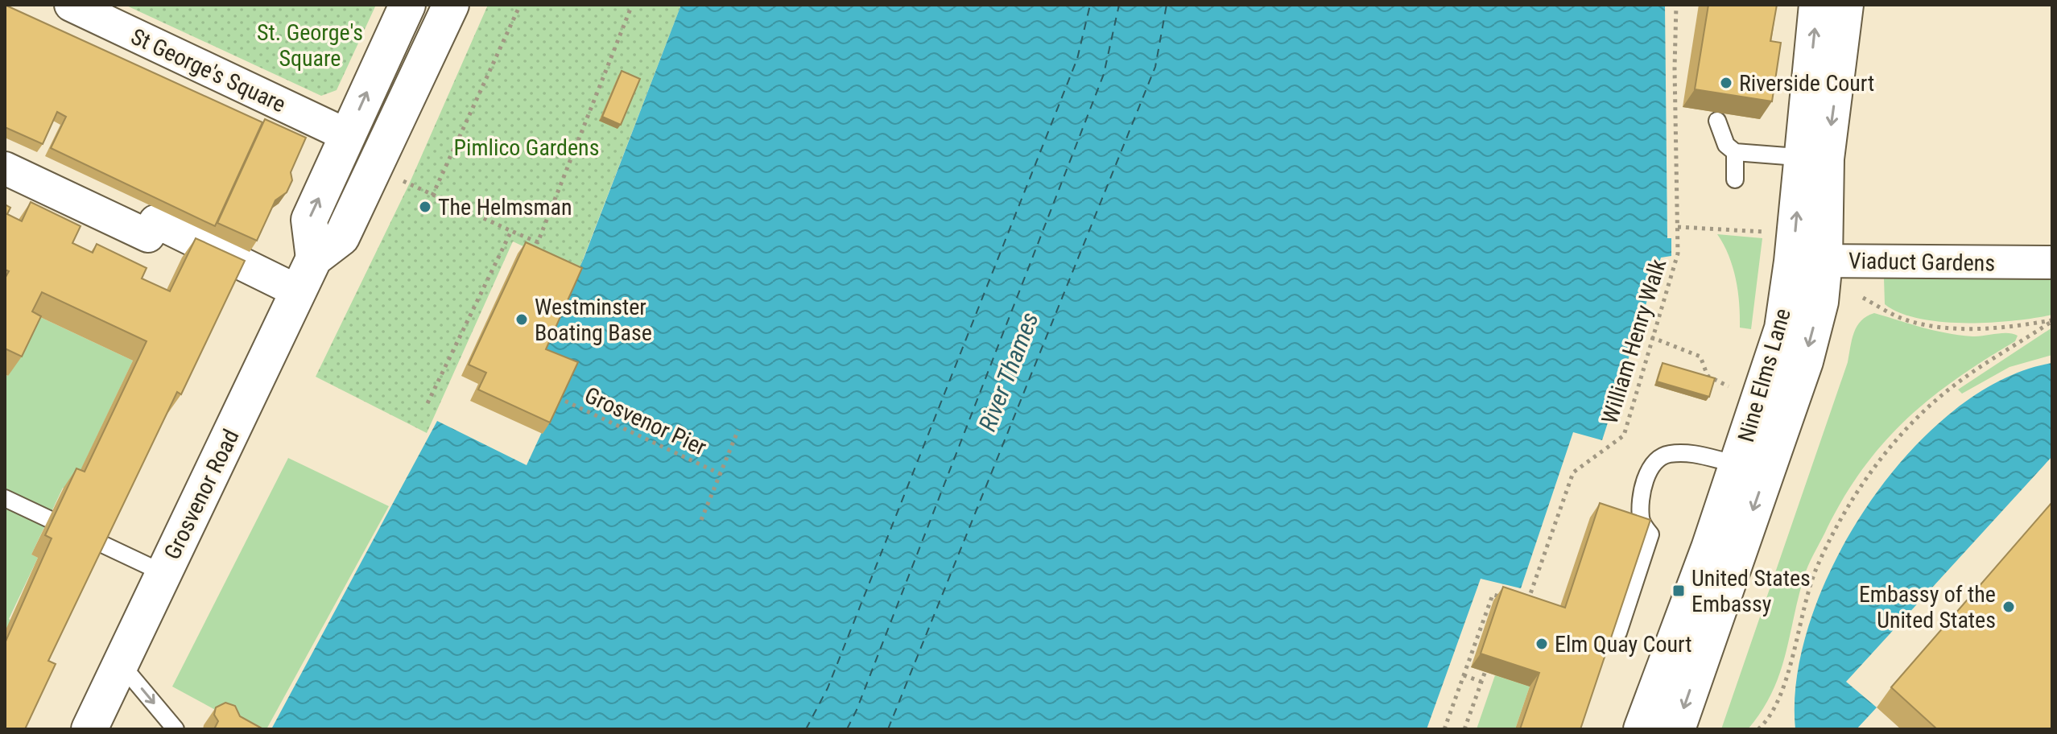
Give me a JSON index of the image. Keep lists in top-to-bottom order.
{
  "streets": {
    "highway": ["Nine Elms Lane", "Grosvenor Road"],
    "street": ["St George's Square", "Viaduct Gardens"],
    "path": ["William Henry Walk", "Grosvenor Pier"]
  },
  "crossings": [
    ["Viaduct Gardens", "Nine Elms Lane"]
  ],
  "water": ["River Thames"],
  "parks": ["St. George's Square", "Pimlico Gardens"],
  "places": {
    "other": [
      "Riverside Court",
      "The Helmsman",
      "Westminster Boating Base",
      "Embassy of the United States",
      "Elm Quay Court"
    ],
    "transit": ["United States Embassy"]
  }
}
